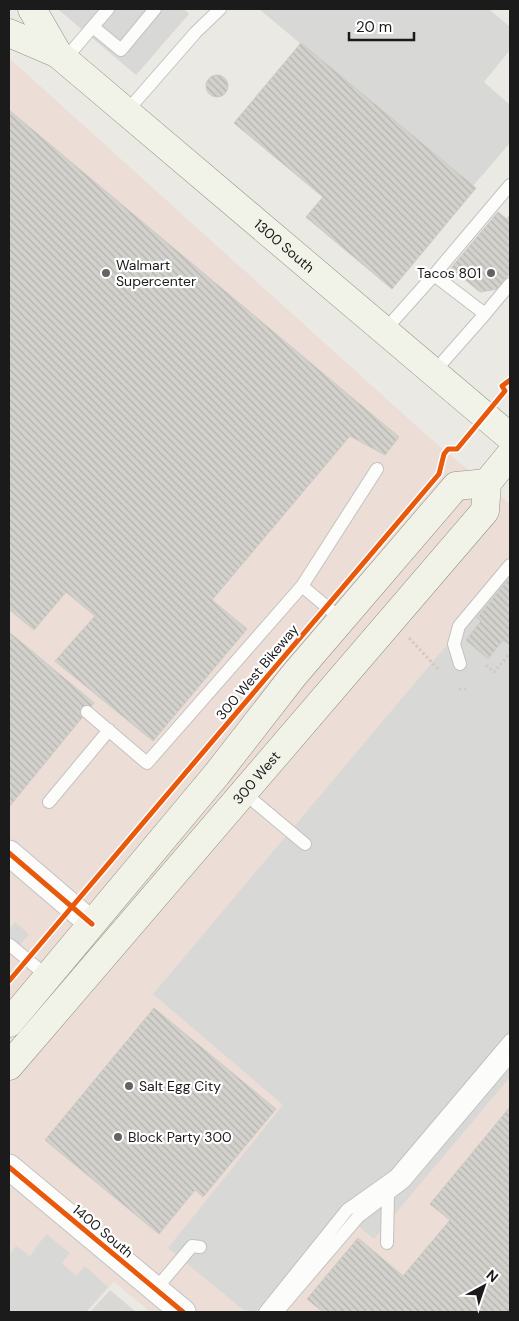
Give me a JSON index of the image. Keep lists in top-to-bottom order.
{
  "streets": {
    "main road": ["1300 South", "300 West"],
    "street": ["1400 South"],
    "cycle path": ["300 West Bikeway"]
  },
  "places": [
    "Walmart Supercenter",
    "Tacos 801",
    "Salt Egg City",
    "Block Party 300"
  ],
  "scale_bar": "20 m",
  "north": "top right"
}
